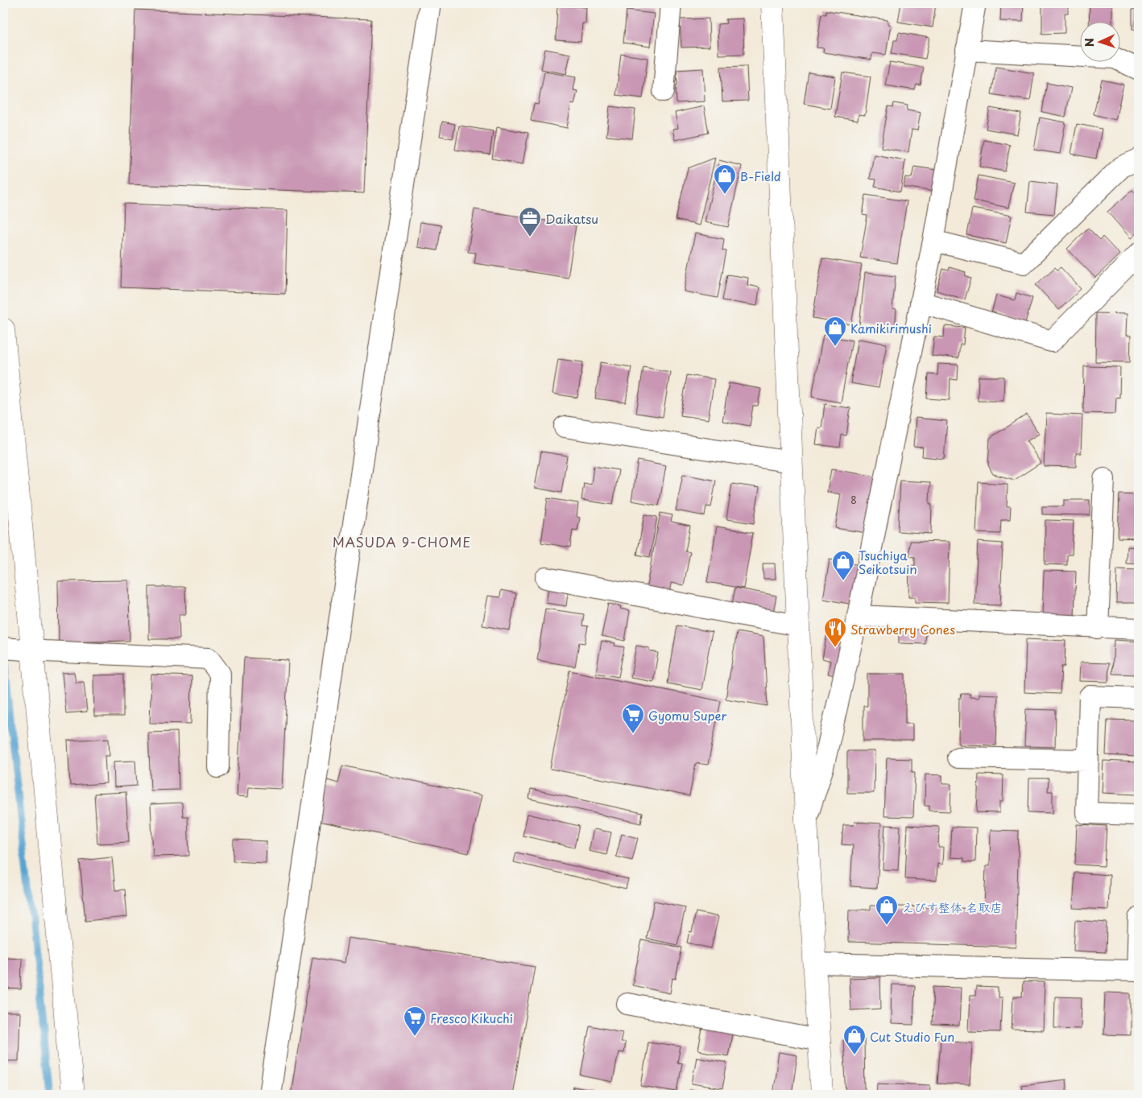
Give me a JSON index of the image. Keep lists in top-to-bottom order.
{
  "districts": ["MASUDA 9-CHOME"],
  "places": {
    "shop": [
      "B-Field",
      "Kamikirimushi",
      "Tsuchiya Seikotsuin",
      "えびす整体 名取店",
      "Cut Studio Fun"
    ],
    "office": ["Daikatsu"],
    "restaurant": ["Strawberry Cones"],
    "supermarket": ["Gyomu Super", "Fresco Kikuchi"]
  },
  "house_numbers": ["8"],
  "north": "left"
}
